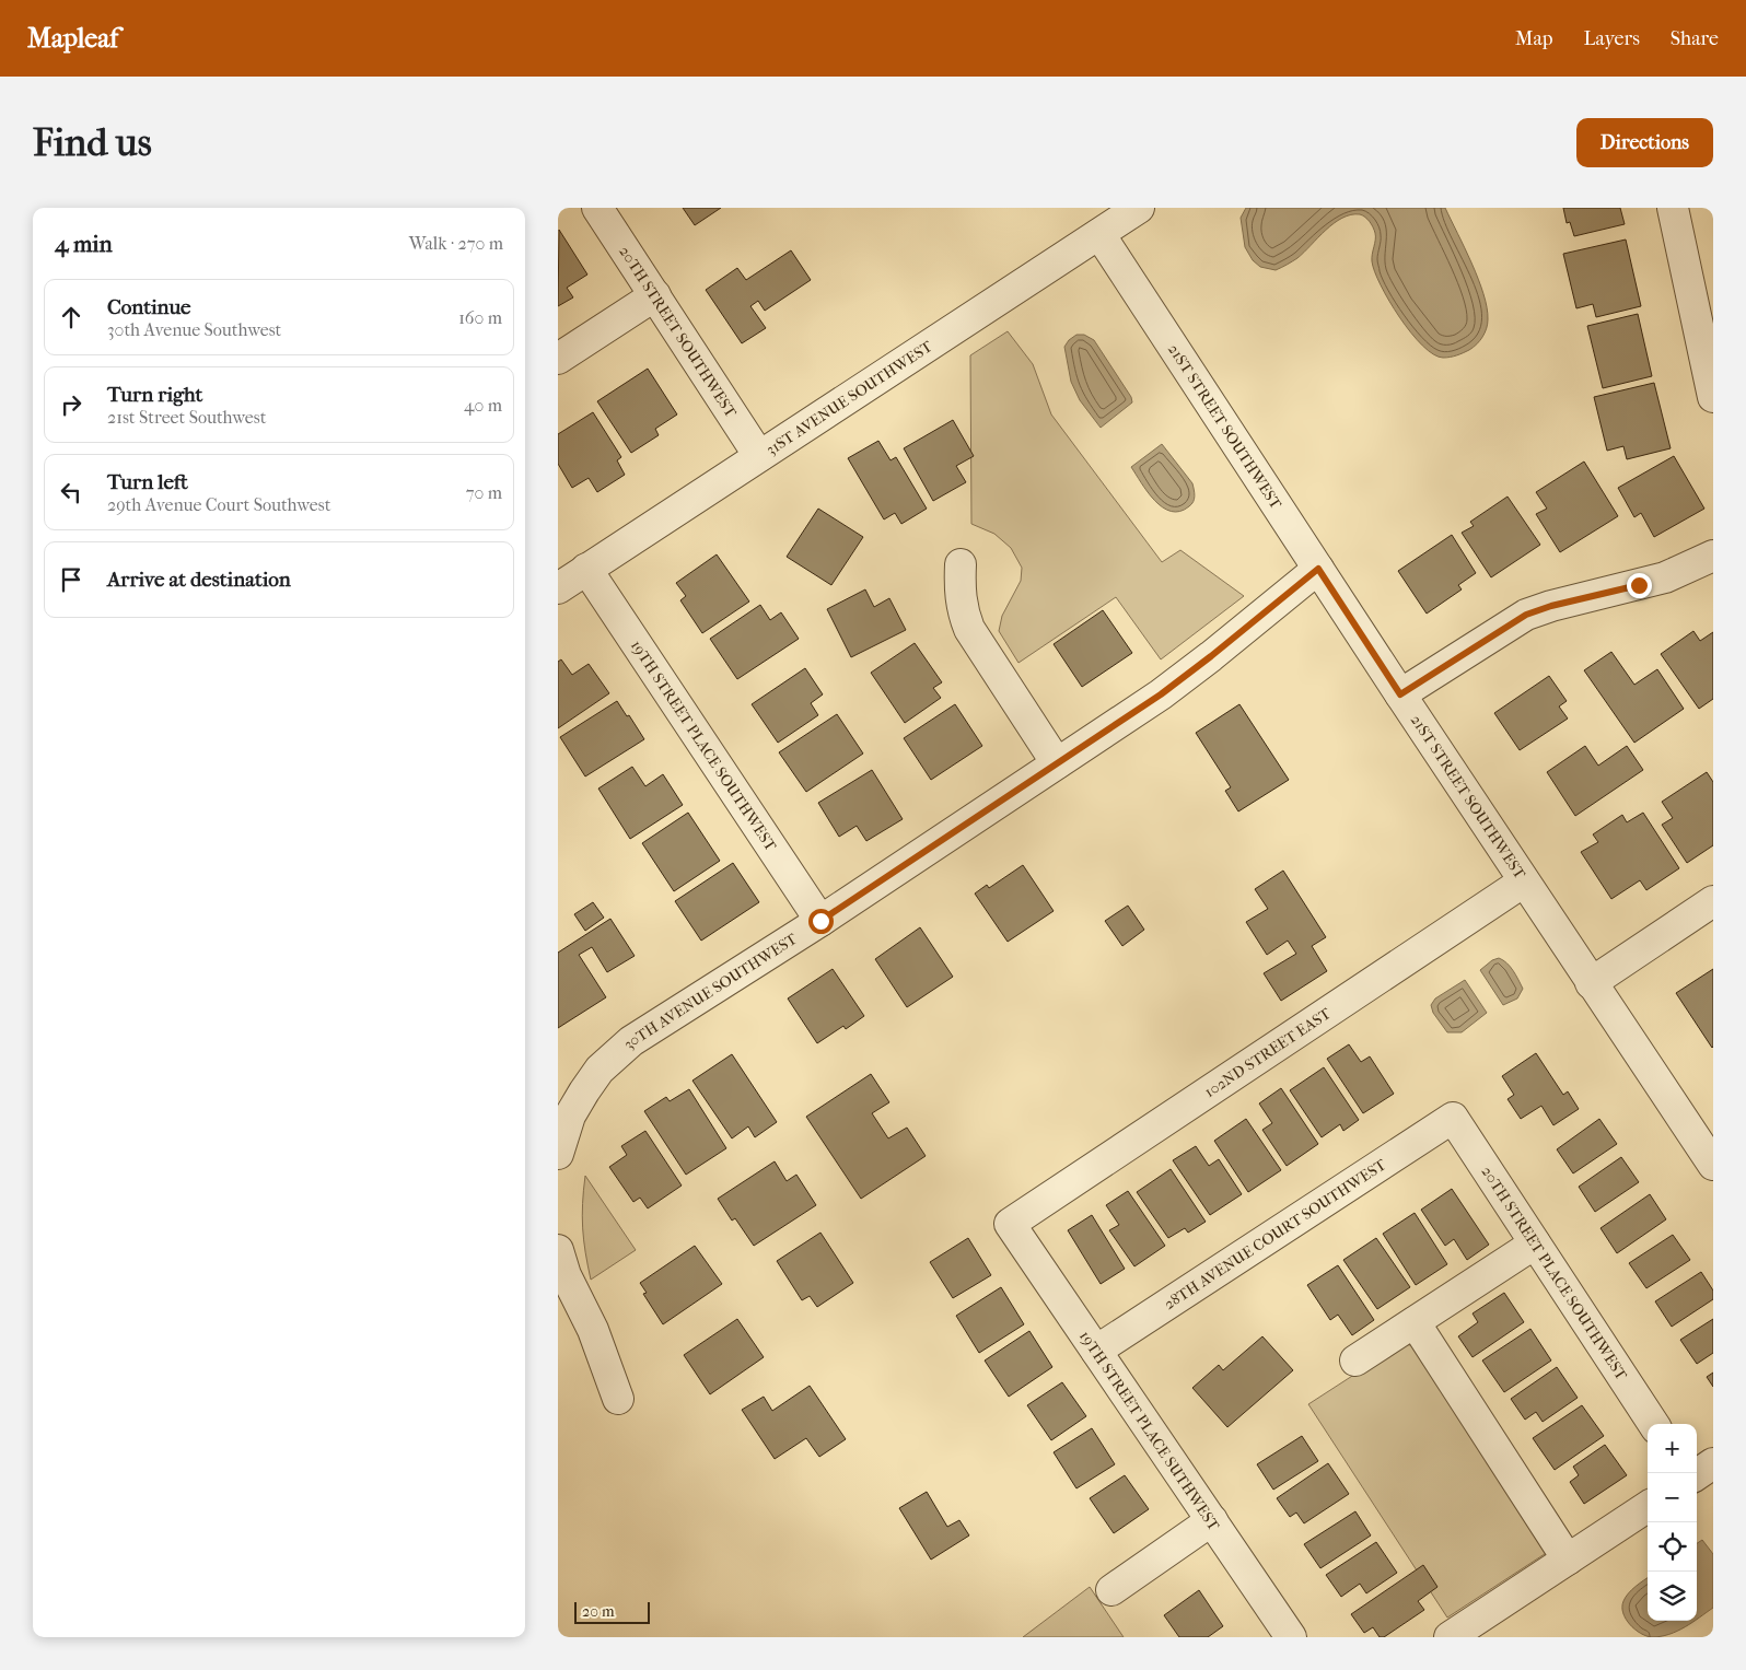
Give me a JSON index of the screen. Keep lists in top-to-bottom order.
{
  "streets": {
    "street": [
      "20TH STREET SOUTHWEST",
      "31ST AVENUE SOUTHWEST",
      "21ST STREET SOUTHWEST",
      "19TH STREET PLACE SOUTHWEST",
      "30TH AVENUE SOUTHWEST",
      "102ND STREET EAST",
      "28TH AVENUE COURT SOUTHWEST",
      "20TH STREET PLACE SOUTHWEST",
      "19TH STREET PLACE SUTHWEST"
    ]
  },
  "crossings": [
    ["20TH STREET SOUTHWEST", "31ST AVENUE SOUTHWEST"],
    ["31ST AVENUE SOUTHWEST", "21ST STREET SOUTHWEST"],
    ["31ST AVENUE SOUTHWEST", "19TH STREET PLACE SOUTHWEST"],
    ["21ST STREET SOUTHWEST", "30TH AVENUE SOUTHWEST"],
    ["21ST STREET SOUTHWEST", "102ND STREET EAST"],
    ["19TH STREET PLACE SOUTHWEST", "30TH AVENUE SOUTHWEST"],
    ["102ND STREET EAST", "19TH STREET PLACE SUTHWEST"],
    ["28TH AVENUE COURT SOUTHWEST", "20TH STREET PLACE SOUTHWEST"],
    ["28TH AVENUE COURT SOUTHWEST", "19TH STREET PLACE SUTHWEST"]
  ],
  "scale_bar": "20 m",
  "page": {
    "header": "Mapleaf",
    "nav": ["Map", "Layers", "Share"],
    "buttons": "Directions",
    "title": "Find us",
    "heading": ["4 min", "Walk · 270 m"],
    "list": [
      ["Continue", "30th Avenue Southwest", "160 m"],
      ["Turn right", "21st Street Southwest", "40 m"],
      ["Turn left", "29th Avenue Court Southwest", "70 m"],
      "Arrive at destination"
    ],
    "map_buttons": ["+", "−"],
    "scale": "20 m"
  }
}
